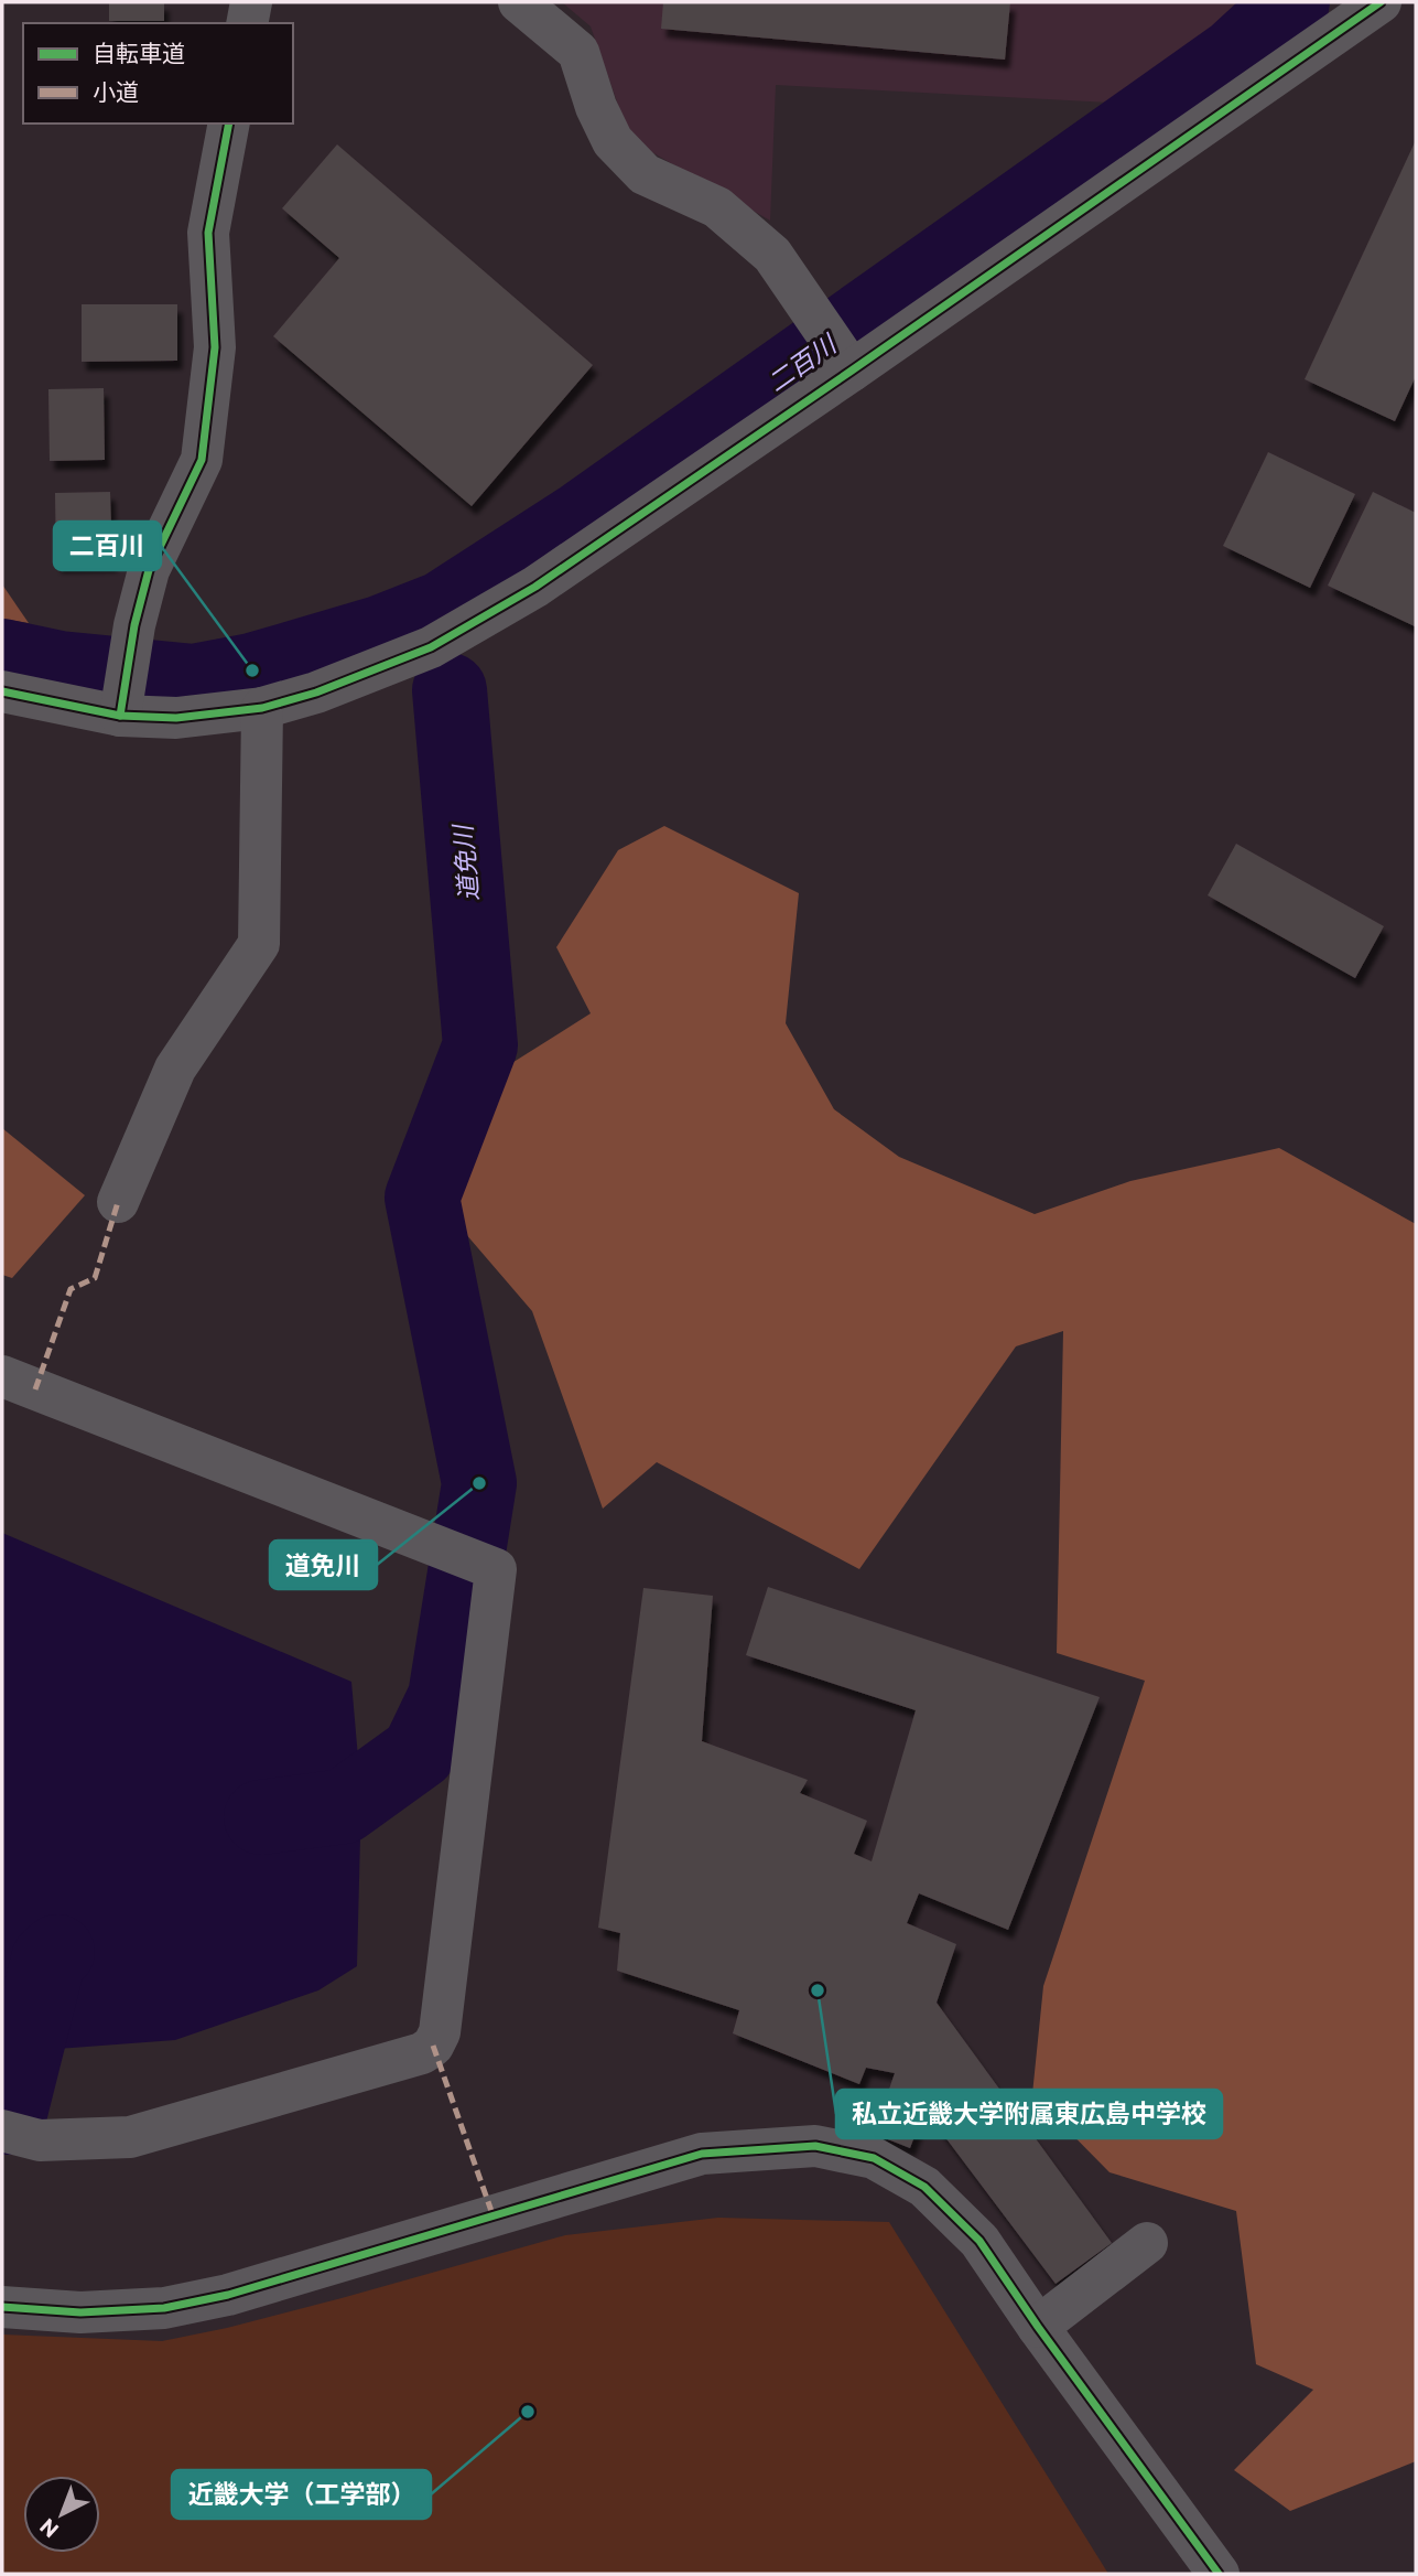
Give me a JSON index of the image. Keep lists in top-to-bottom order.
{
  "water": ["二百川", "道免川"],
  "places": [
    "二百川",
    "道免川",
    "私立近畿大学附属東広島中学校",
    "近畿大学（工学部）"
  ],
  "legend": ["自転車道", "小道"],
  "north": "bottom left"
}
